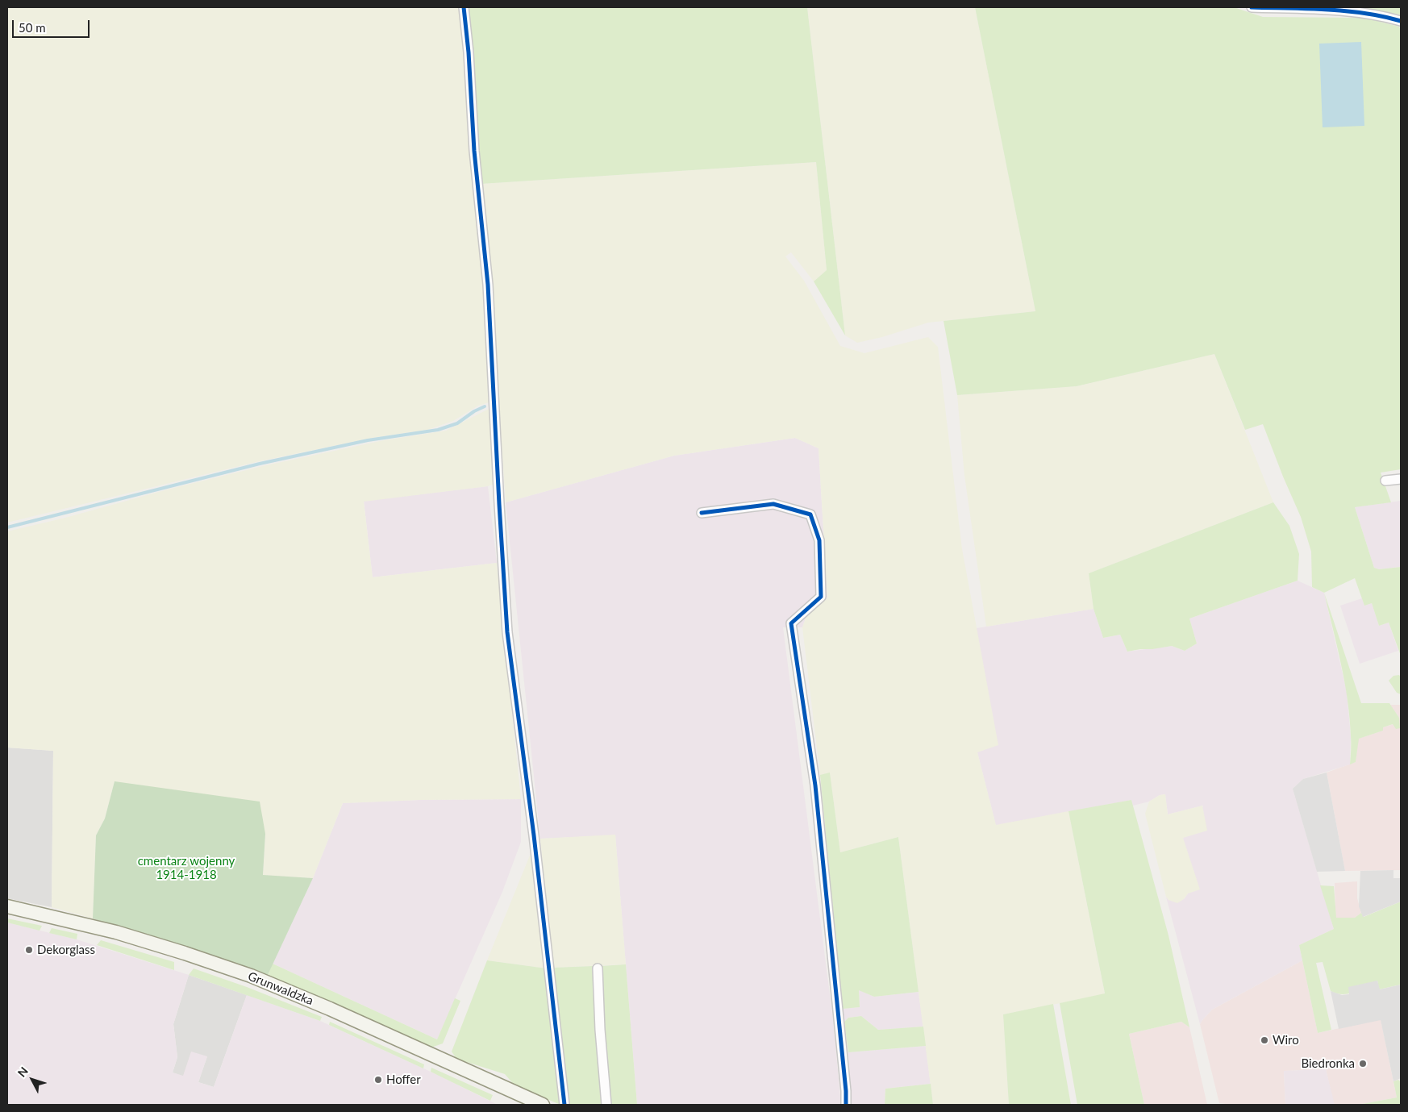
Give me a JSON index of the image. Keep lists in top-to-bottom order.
{
  "streets": {
    "main road": ["Grunwaldzka"]
  },
  "parks": ["cmentarz wojenny 1914-1918"],
  "places": [
    "Dekorglass",
    "Wiro",
    "Biedronka",
    "Hoffer"
  ],
  "scale_bar": "50 m",
  "north": "top left"
}
